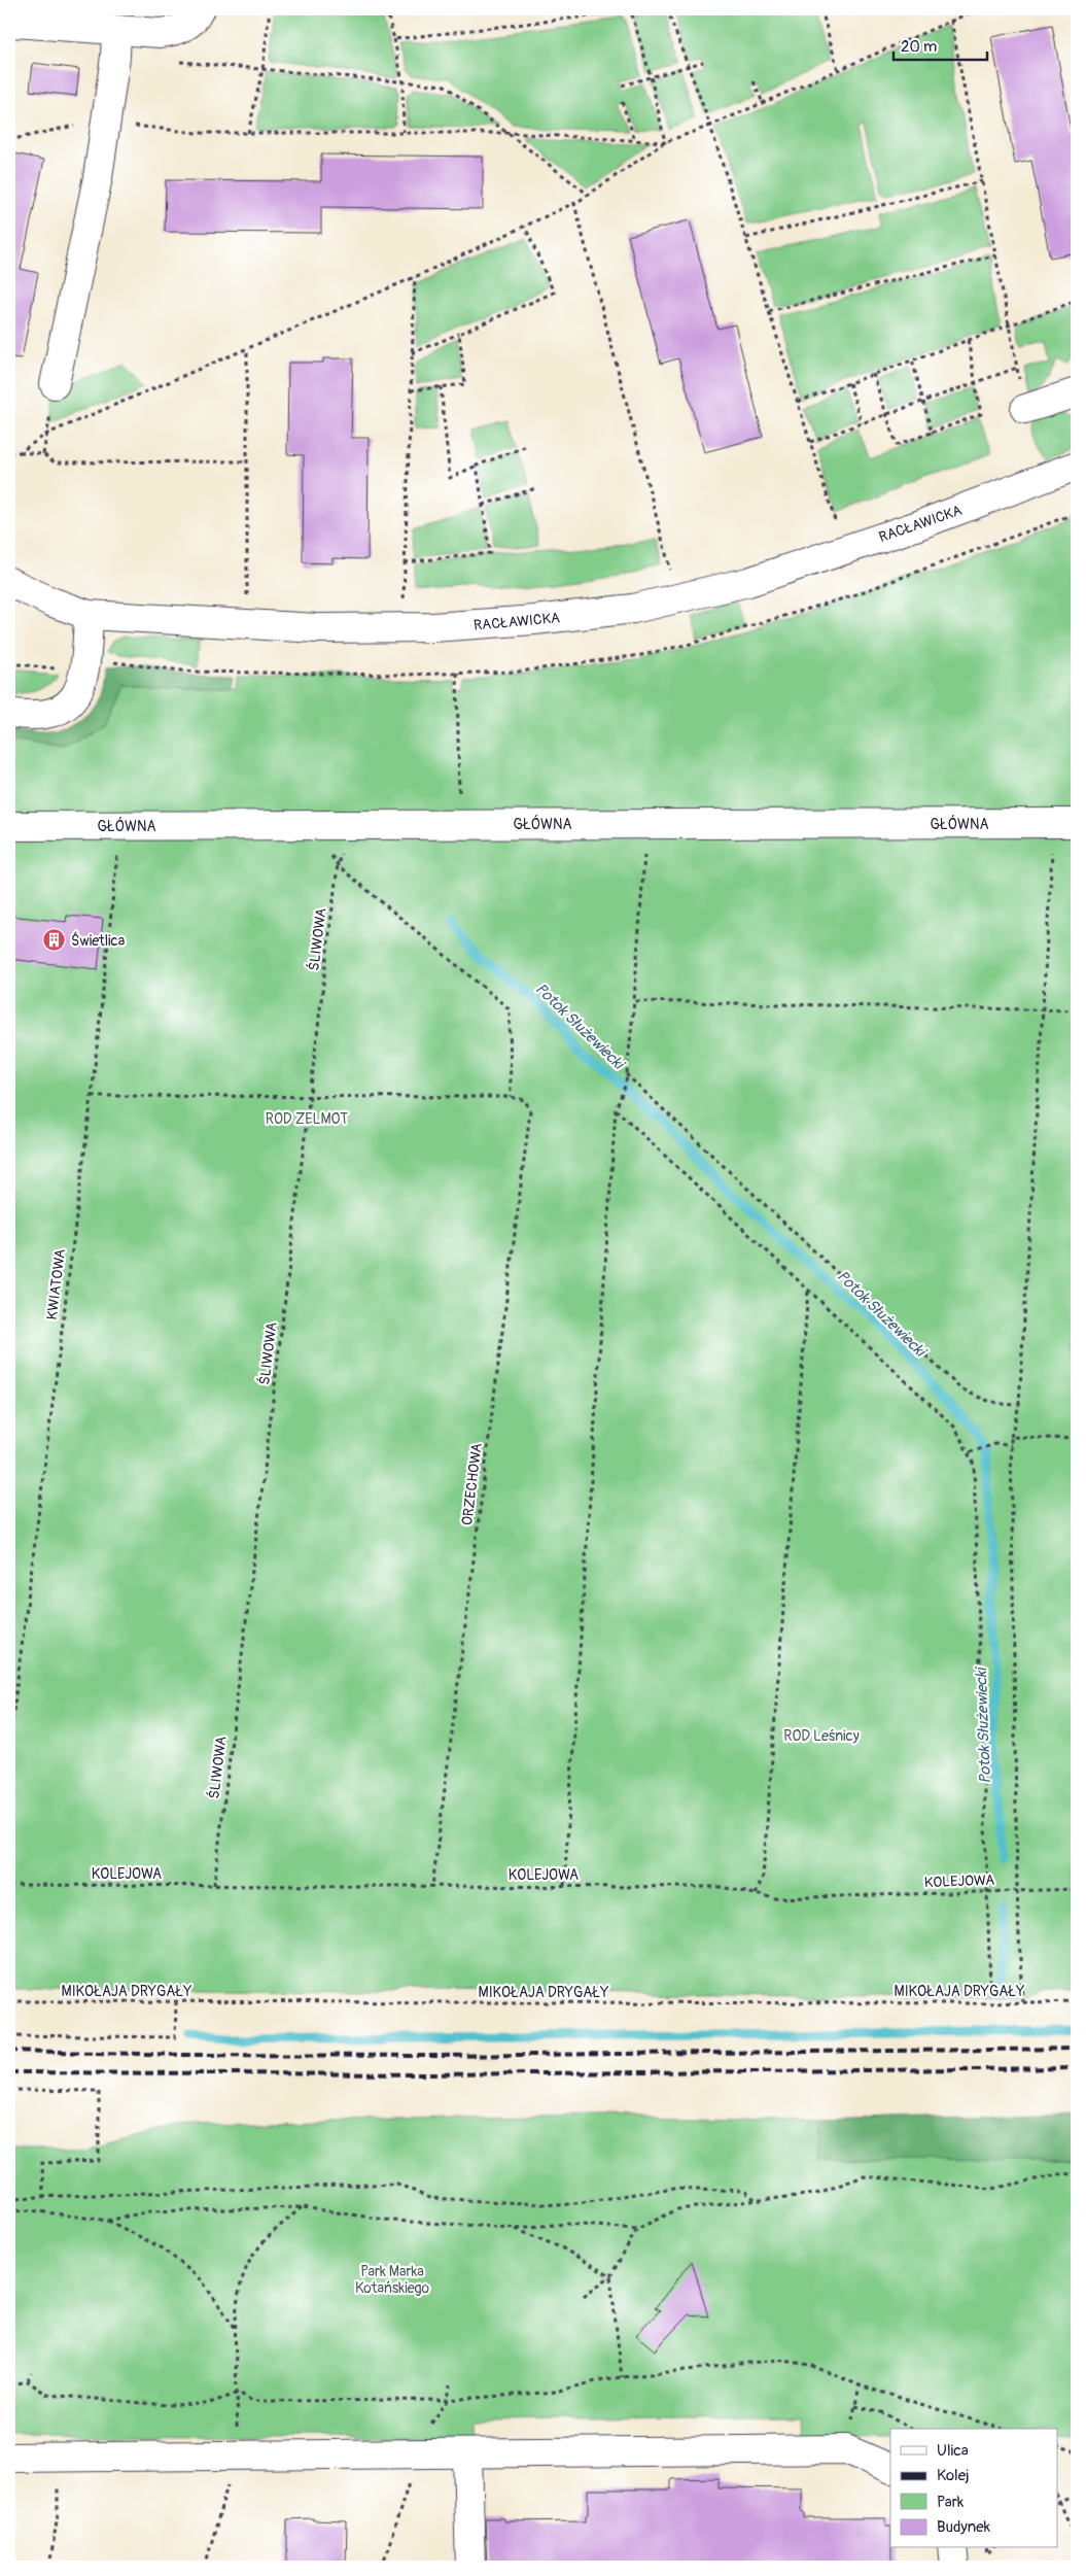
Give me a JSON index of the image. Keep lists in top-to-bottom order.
{
  "streets": {
    "street": ["RACŁAWICKA", "GŁÓWNA"],
    "path": [
      "ŚLIWOWA",
      "KWIATOWA",
      "ORZECHOWA",
      "KOLEJOWA",
      "MIKOŁAJA DRYGAŁY"
    ]
  },
  "crossings": [
    ["GŁÓWNA", "ŚLIWOWA"],
    ["GŁÓWNA", "KWIATOWA"],
    ["ŚLIWOWA", "KOLEJOWA"],
    ["ORZECHOWA", "KOLEJOWA"]
  ],
  "water": ["Potok Służewiecki"],
  "parks": ["ROD ZELMOT", "ROD Leśnicy", "Park Marka Kotańskiego"],
  "places": {
    "building": ["Świetlica"]
  },
  "legend": [
    "Ulica",
    "Kolej",
    "Park",
    "Budynek"
  ],
  "scale_bar": "20 m"
}
